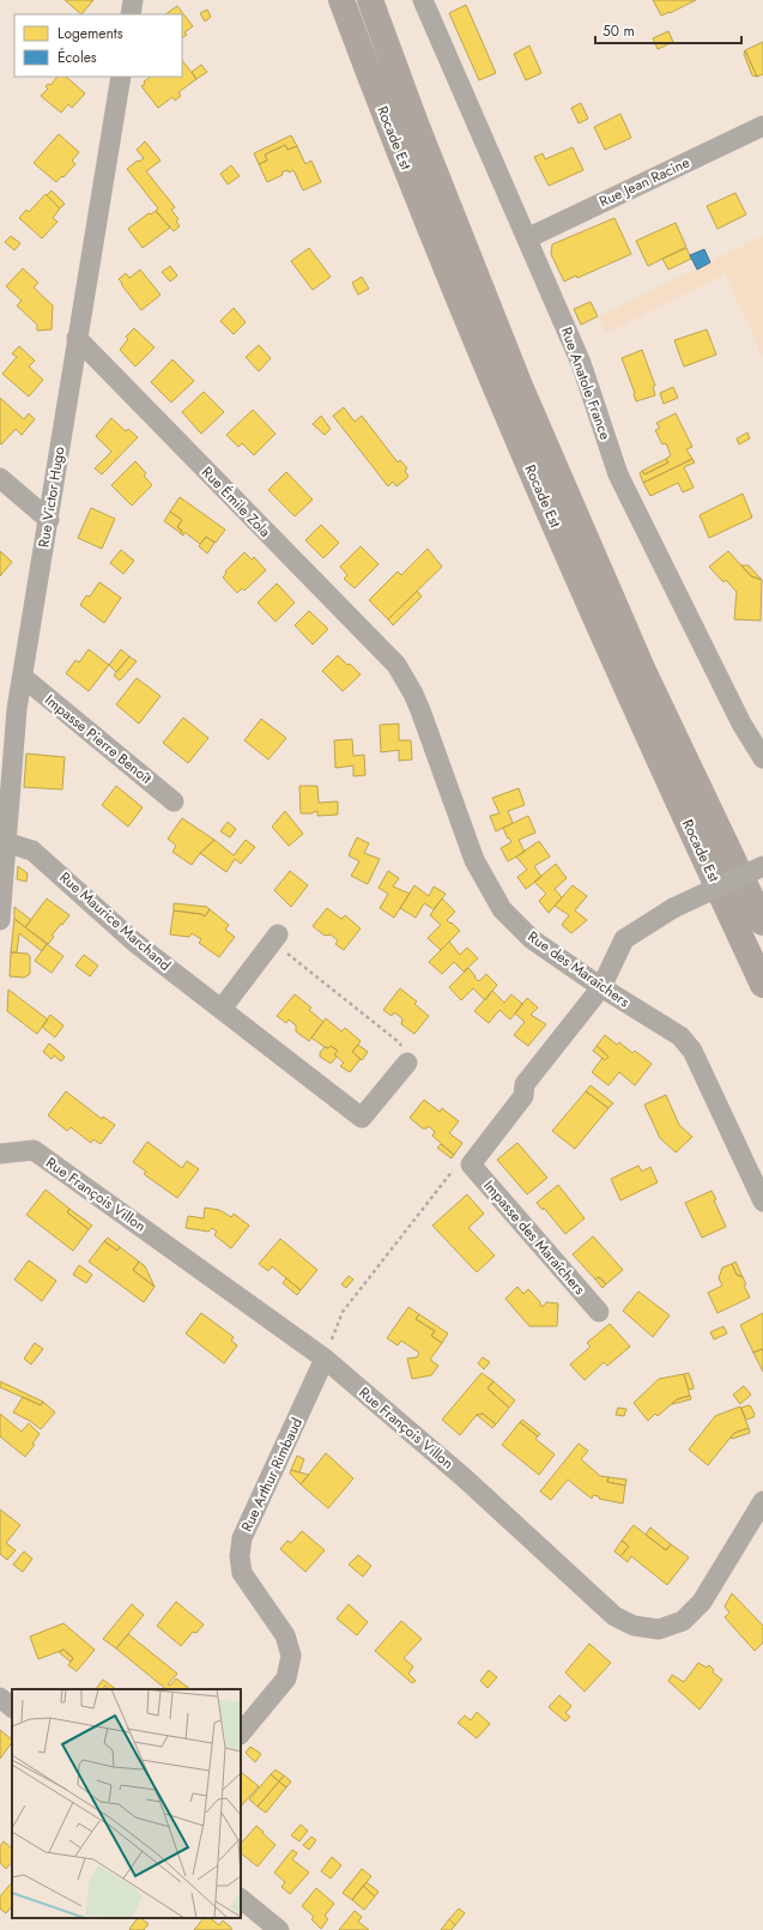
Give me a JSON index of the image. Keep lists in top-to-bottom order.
{
  "streets": {
    "highway": ["Rocade Est"],
    "street": [
      "Rue Jean Racine",
      "Rue Anatole France",
      "Rue Victor Hugo",
      "Rue Émile Zola",
      "Impasse Pierre Benoît",
      "Rue Maurice Marchand",
      "Rue des Maraîchers",
      "Rue François Villon",
      "Impasse des Maraîchers",
      "Rue Arthur Rimbaud"
    ]
  },
  "crossings": [
    ["Rue Jean Racine", "Rue Anatole France"],
    ["Rue Victor Hugo", "Rue Émile Zola"],
    ["Rue Victor Hugo", "Impasse Pierre Benoît"],
    ["Rue Victor Hugo", "Rue Maurice Marchand"],
    ["Rue Émile Zola", "Rue des Maraîchers"],
    ["Rue François Villon", "Rue Arthur Rimbaud"]
  ],
  "legend": ["Logements", "Écoles"],
  "scale_bar": "50 m"
}
